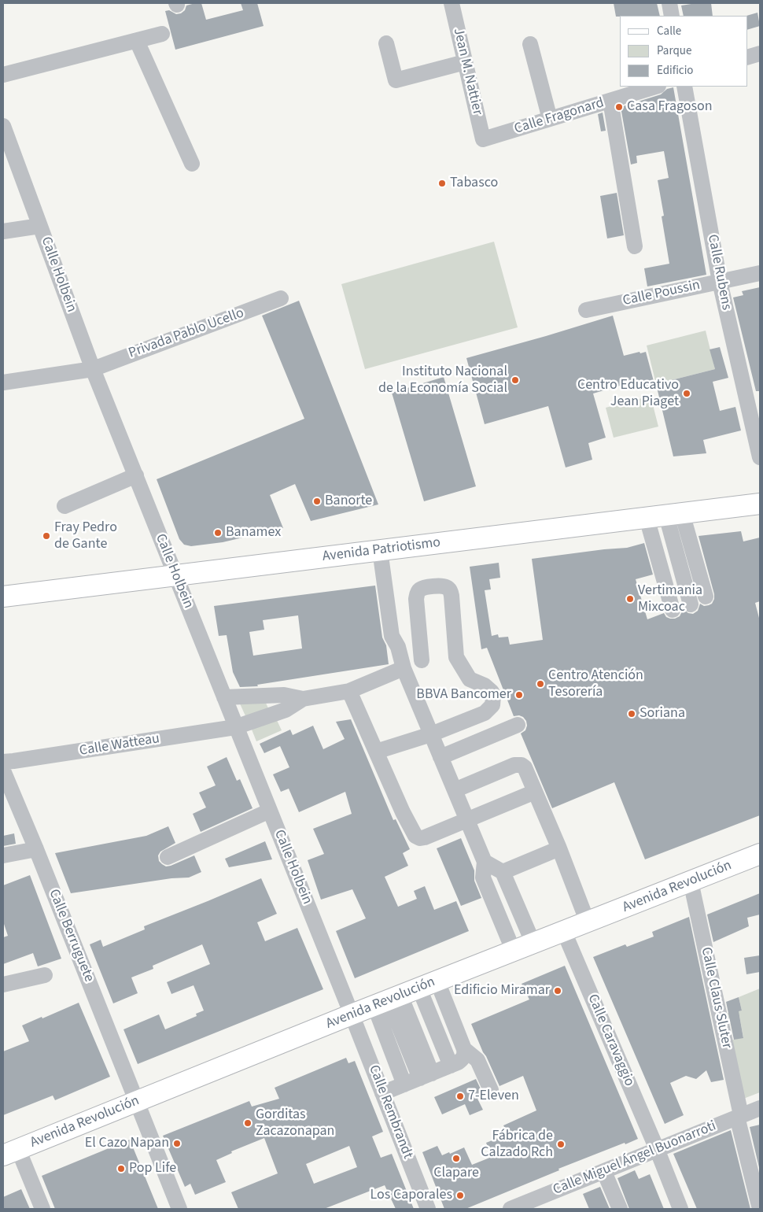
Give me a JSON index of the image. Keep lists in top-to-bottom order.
{
  "streets": {
    "main road": ["Avenida Patriotismo", "Avenida Revolución"],
    "street": [
      "Jean M. Nattier",
      "Calle Fragonard",
      "Calle Rubens",
      "Calle Holbein",
      "Calle Poussin",
      "Privada Pablo Ucello",
      "Calle Watteau",
      "Calle Berruguete",
      "Calle Claus Sluter",
      "Calle Caravaggio",
      "Calle Rembrandt",
      "Calle Miguel Ángel Buonarroti"
    ]
  },
  "crossings": [
    ["Jean M. Nattier", "Calle Fragonard"],
    ["Calle Rubens", "Calle Poussin"],
    ["Calle Holbein", "Privada Pablo Ucello"],
    ["Calle Holbein", "Avenida Patriotismo"],
    ["Calle Holbein", "Calle Watteau"],
    ["Calle Holbein", "Avenida Revolución"],
    ["Calle Holbein", "Calle Rembrandt"],
    ["Avenida Revolución", "Calle Berruguete"],
    ["Avenida Revolución", "Calle Claus Sluter"],
    ["Avenida Revolución", "Calle Caravaggio"],
    ["Avenida Revolución", "Calle Rembrandt"],
    ["Calle Claus Sluter", "Calle Miguel Ángel Buonarroti"],
    ["Calle Caravaggio", "Calle Miguel Ángel Buonarroti"]
  ],
  "places": [
    "Casa Fragoson",
    "Tabasco",
    "Instituto Nacional de la Economía Social",
    "Centro Educativo Jean Piaget",
    "Banorte",
    "Banamex",
    "Fray Pedro de Gante",
    "Vertimania Mixcoac",
    "Centro Atención Tesorería",
    "BBVA Bancomer",
    "Soriana",
    "Edificio Miramar",
    "7-Eleven",
    "Gorditas Zacazonapan",
    "El Cazo Napan",
    "Fábrica de Calzado Rch",
    "Clapare",
    "Pop Life",
    "Los Caporales"
  ],
  "legend": ["Calle", "Parque", "Edificio"]
}
